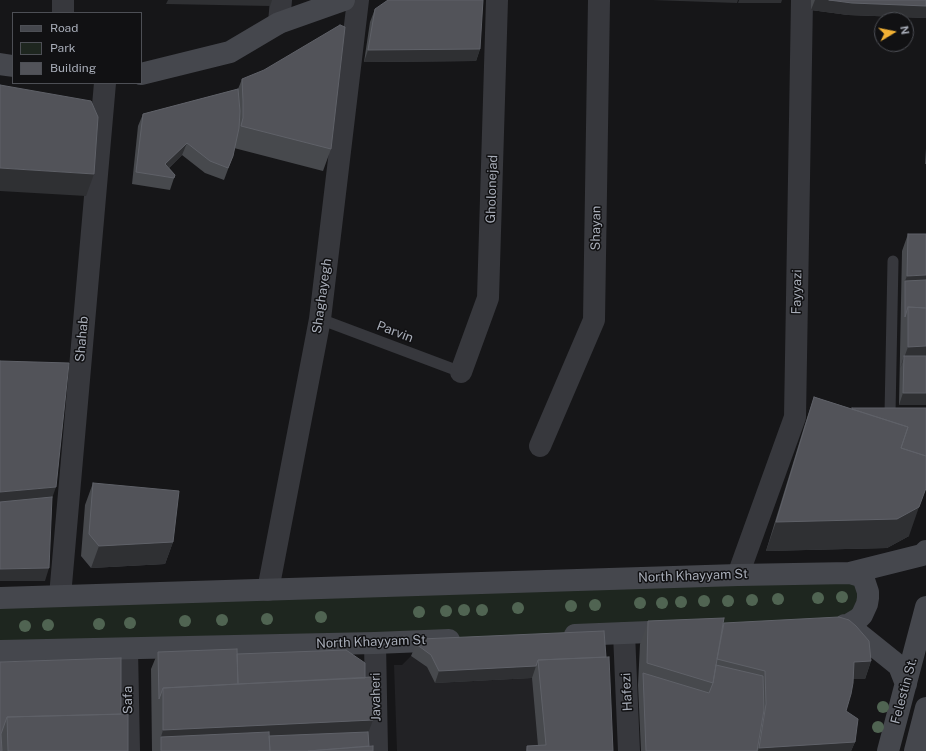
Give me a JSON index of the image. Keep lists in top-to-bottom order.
{
  "streets": {
    "main road": ["North Khayyam St", "Felestin St."],
    "street": [
      "Gholonejad",
      "Shayan",
      "Fayyazi",
      "Shaghayegh",
      "Shahab",
      "Hafezi",
      "Javaheri",
      "Safa"
    ],
    "lane": ["Parvin"]
  },
  "crossings": [
    ["Gholonejad", "Parvin"],
    ["Fayyazi", "North Khayyam St"],
    ["Shaghayegh", "Parvin"],
    ["Shaghayegh", "North Khayyam St"],
    ["Shahab", "North Khayyam St"],
    ["North Khayyam St", "Javaheri"],
    ["North Khayyam St", "Safa"]
  ],
  "legend": ["Road", "Park", "Building"],
  "north": "right"
}
